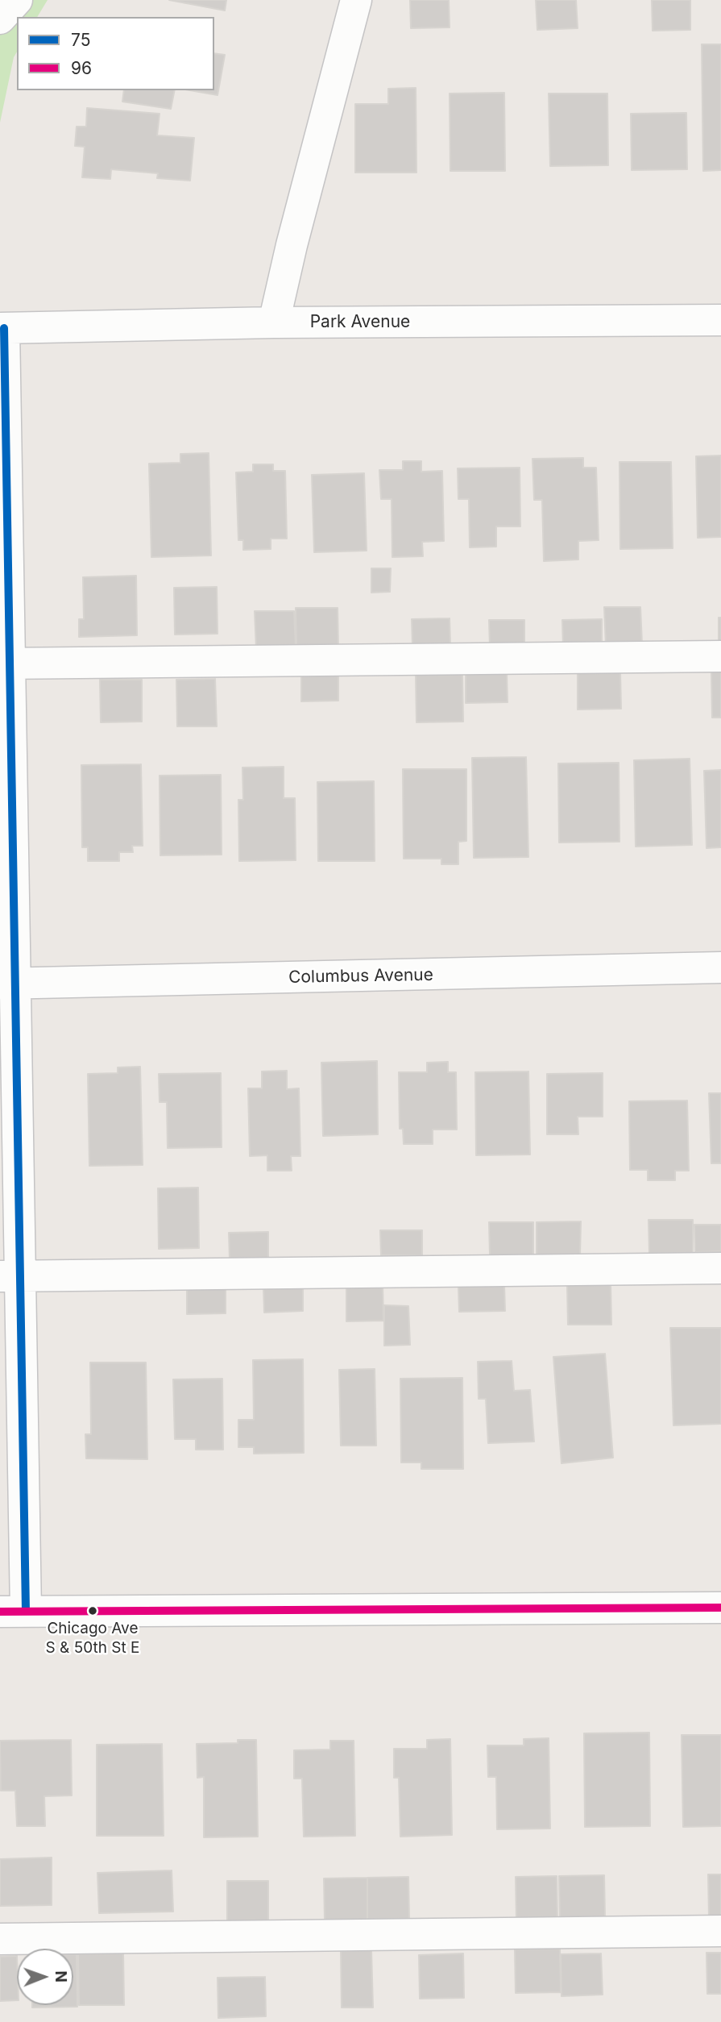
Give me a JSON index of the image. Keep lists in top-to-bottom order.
{
  "streets": {
    "street": ["Park Avenue", "Columbus Avenue"]
  },
  "places": ["Chicago Ave S & 50th St E"],
  "lines": ["transit line 75", "transit line 96"],
  "legend": ["75", "96"],
  "north": "right"
}
